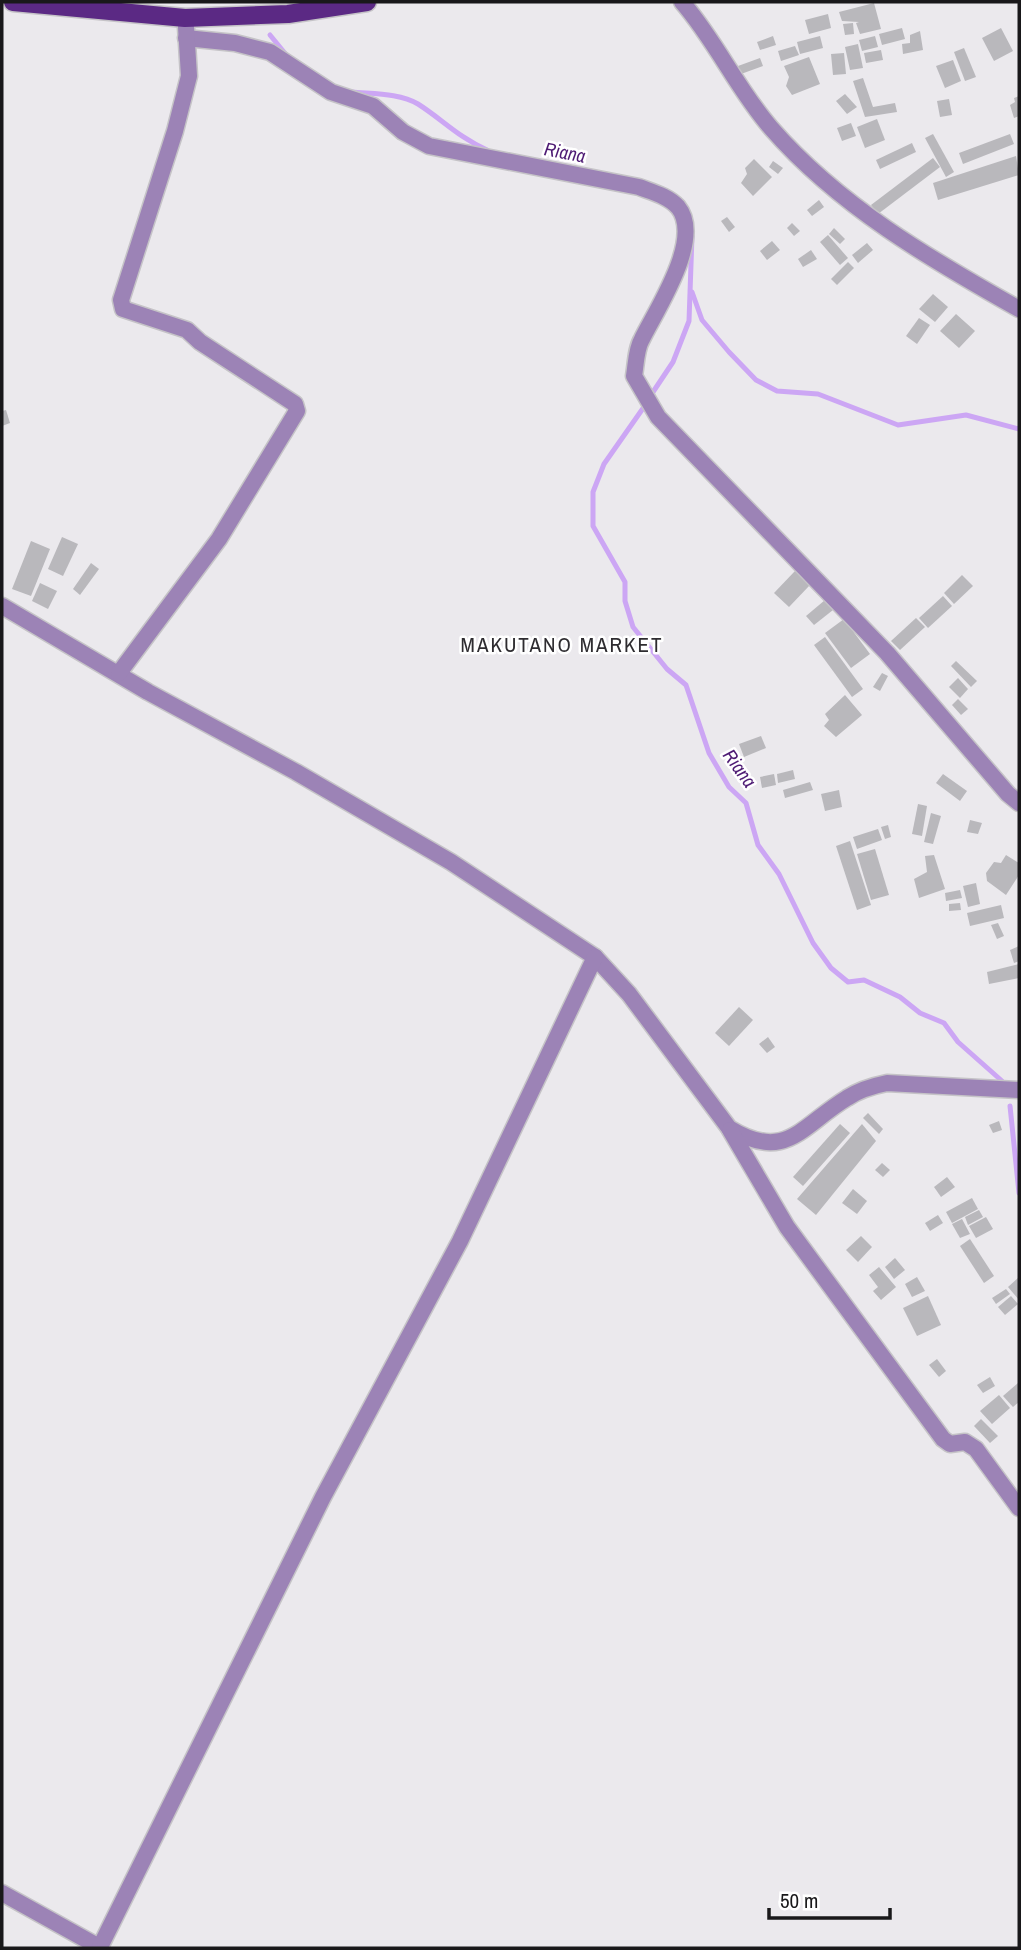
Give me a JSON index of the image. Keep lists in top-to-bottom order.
{
  "districts": ["MAKUTANO MARKET"],
  "water": ["Riana"],
  "scale_bar": "50 m"
}
